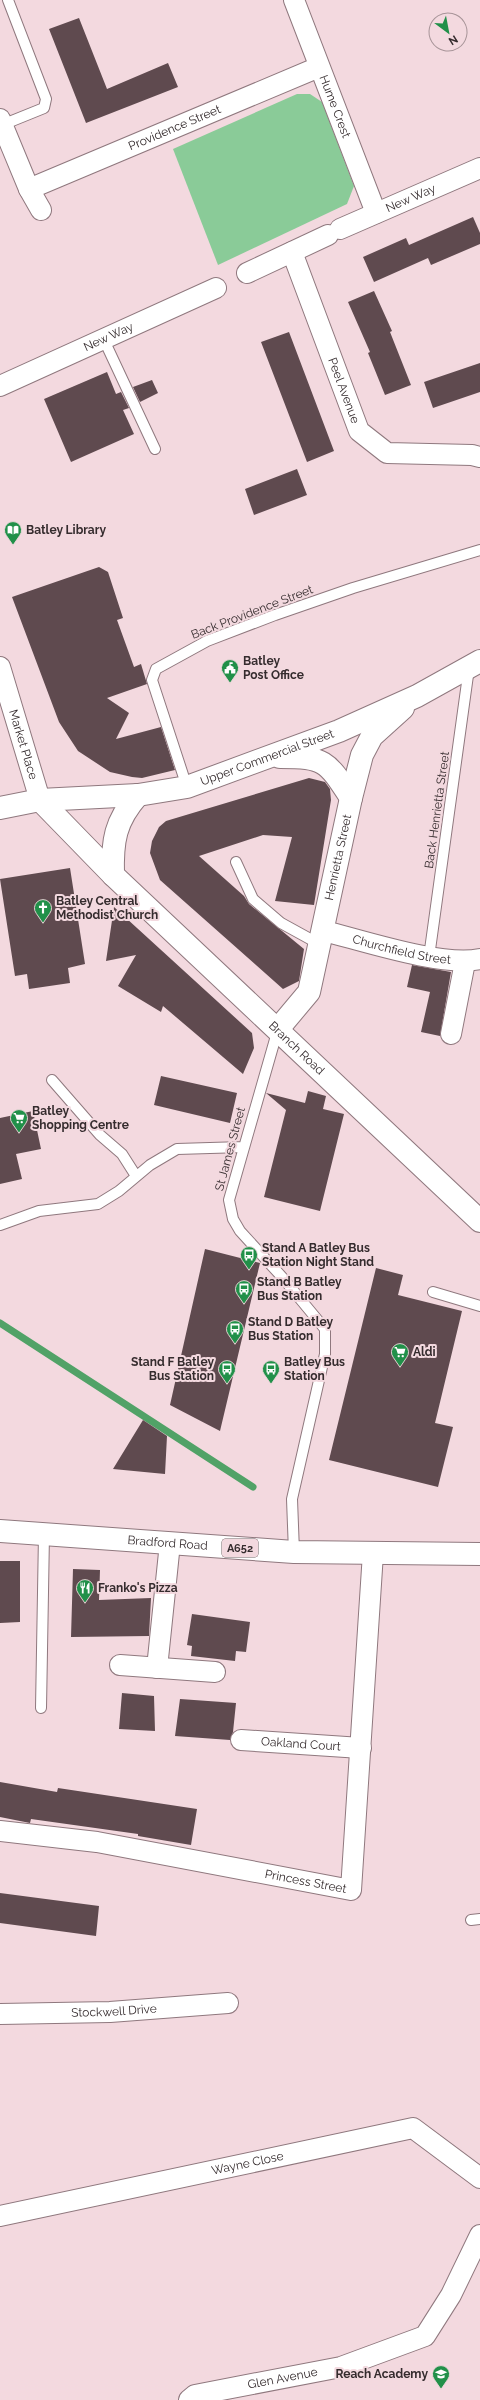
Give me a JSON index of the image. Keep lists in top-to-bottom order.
{
  "streets": {
    "street": [
      "Hume Crest",
      "Providence Street",
      "New Way",
      "Peel Avenue",
      "Market Place",
      "Upper Commercial Street",
      "Henrietta Street",
      "Churchfield Street",
      "Branch Road",
      "Bradford Road",
      "A652",
      "Oakland Court",
      "Princess Street",
      "Stockwell Drive",
      "Wayne Close",
      "Glen Avenue"
    ],
    "lane": ["Back Providence Street", "Back Henrietta Street", "St James Street"]
  },
  "crossings": [
    ["Hume Crest", "Providence Street"],
    ["Hume Crest", "New Way"],
    ["New Way", "Peel Avenue"],
    ["Back Providence Street", "Upper Commercial Street"],
    ["Market Place", "Upper Commercial Street"],
    ["Market Place", "Branch Road"],
    ["Upper Commercial Street", "Back Henrietta Street"],
    ["Upper Commercial Street", "Henrietta Street"],
    ["Upper Commercial Street", "Branch Road"],
    ["Back Henrietta Street", "Churchfield Street"],
    ["Henrietta Street", "Churchfield Street"],
    ["Henrietta Street", "Branch Road"],
    ["Henrietta Street", "St James Street"],
    ["Branch Road", "St James Street"],
    ["St James Street", "Bradford Road"],
    ["Bradford Road", "Princess Street"],
    ["Oakland Court", "Princess Street"]
  ],
  "places": {
    "library": ["Batley Library"],
    "public building": ["Batley Post Office"],
    "church": ["Batley Central Methodist Church"],
    "supermarket": ["Batley Shopping Centre", "Aldi"],
    "bus stop": [
      "Stand A Batley Bus Station Night Stand",
      "Stand B Batley Bus Station",
      "Stand D Batley Bus Station",
      "Stand F Batley Bus Station",
      "Batley Bus Station"
    ],
    "restaurant": ["Franko's Pizza"],
    "school or university": ["Reach Academy"]
  },
  "north": "bottom right"
}
